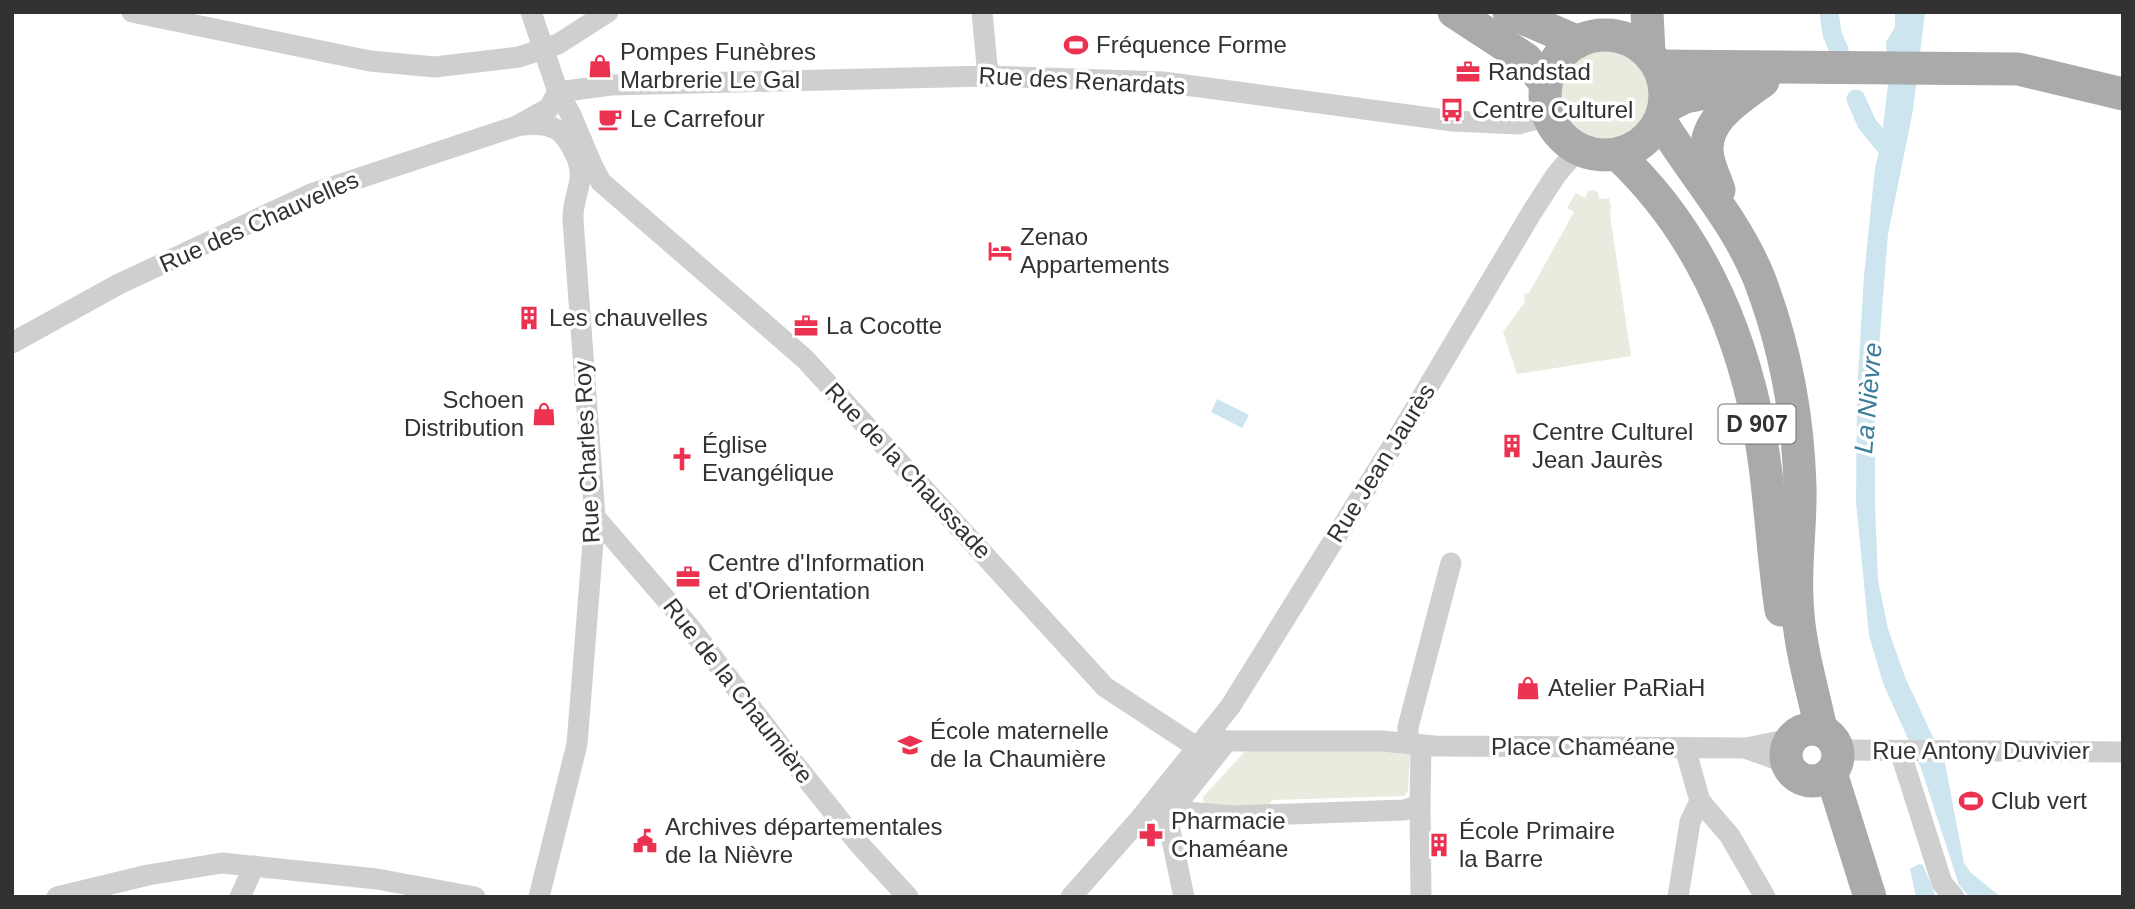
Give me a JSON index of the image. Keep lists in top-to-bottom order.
{
  "streets": {
    "main road": ["D 907"],
    "street": [
      "Rue des Renardats",
      "Rue des Chauvelles",
      "Rue Charles Roy",
      "Rue Jean Jaurès",
      "Rue de la Chaussade",
      "Rue de la Chaumière",
      "Place Chaméane",
      "Rue Antony Duvivier"
    ]
  },
  "crossings": [
    ["Rue des Renardats", "Rue des Chauvelles"],
    ["Rue des Renardats", "D 907"],
    ["Rue des Renardats", "Rue Charles Roy"],
    ["Rue des Renardats", "Rue Jean Jaurès"],
    ["Rue des Renardats", "Rue de la Chaussade"],
    ["Rue des Chauvelles", "Rue Charles Roy"],
    ["Rue des Chauvelles", "Rue de la Chaussade"],
    ["D 907", "Rue Jean Jaurès"],
    ["D 907", "Place Chaméane"],
    ["D 907", "Rue Antony Duvivier"],
    ["Rue Charles Roy", "Rue de la Chaussade"],
    ["Rue Charles Roy", "Rue de la Chaumière"],
    ["Rue Jean Jaurès", "Rue de la Chaussade"],
    ["Rue Jean Jaurès", "Place Chaméane"],
    ["Rue de la Chaussade", "Place Chaméane"],
    ["Place Chaméane", "Rue Antony Duvivier"]
  ],
  "water": ["La Nièvre"],
  "places": {
    "sports": ["Fréquence Forme", "Club vert"],
    "shop": ["Pompes Funèbres Marbrerie Le Gal", "Schoen Distribution", "Atelier PaRiaH"],
    "office": ["Randstad", "La Cocotte", "Centre d'Information et d'Orientation"],
    "bus stop": ["Centre Culturel"],
    "cafe": ["Le Carrefour"],
    "hotel": ["Zenao Appartements"],
    "building": ["Les chauvelles", "Centre Culturel Jean Jaurès", "École Primaire la Barre"],
    "church": ["Église Evangélique"],
    "school or university": ["École maternelle de la Chaumière"],
    "pharmacy": ["Pharmacie Chaméane"],
    "public building": ["Archives départementales de la Nièvre"]
  }
}
